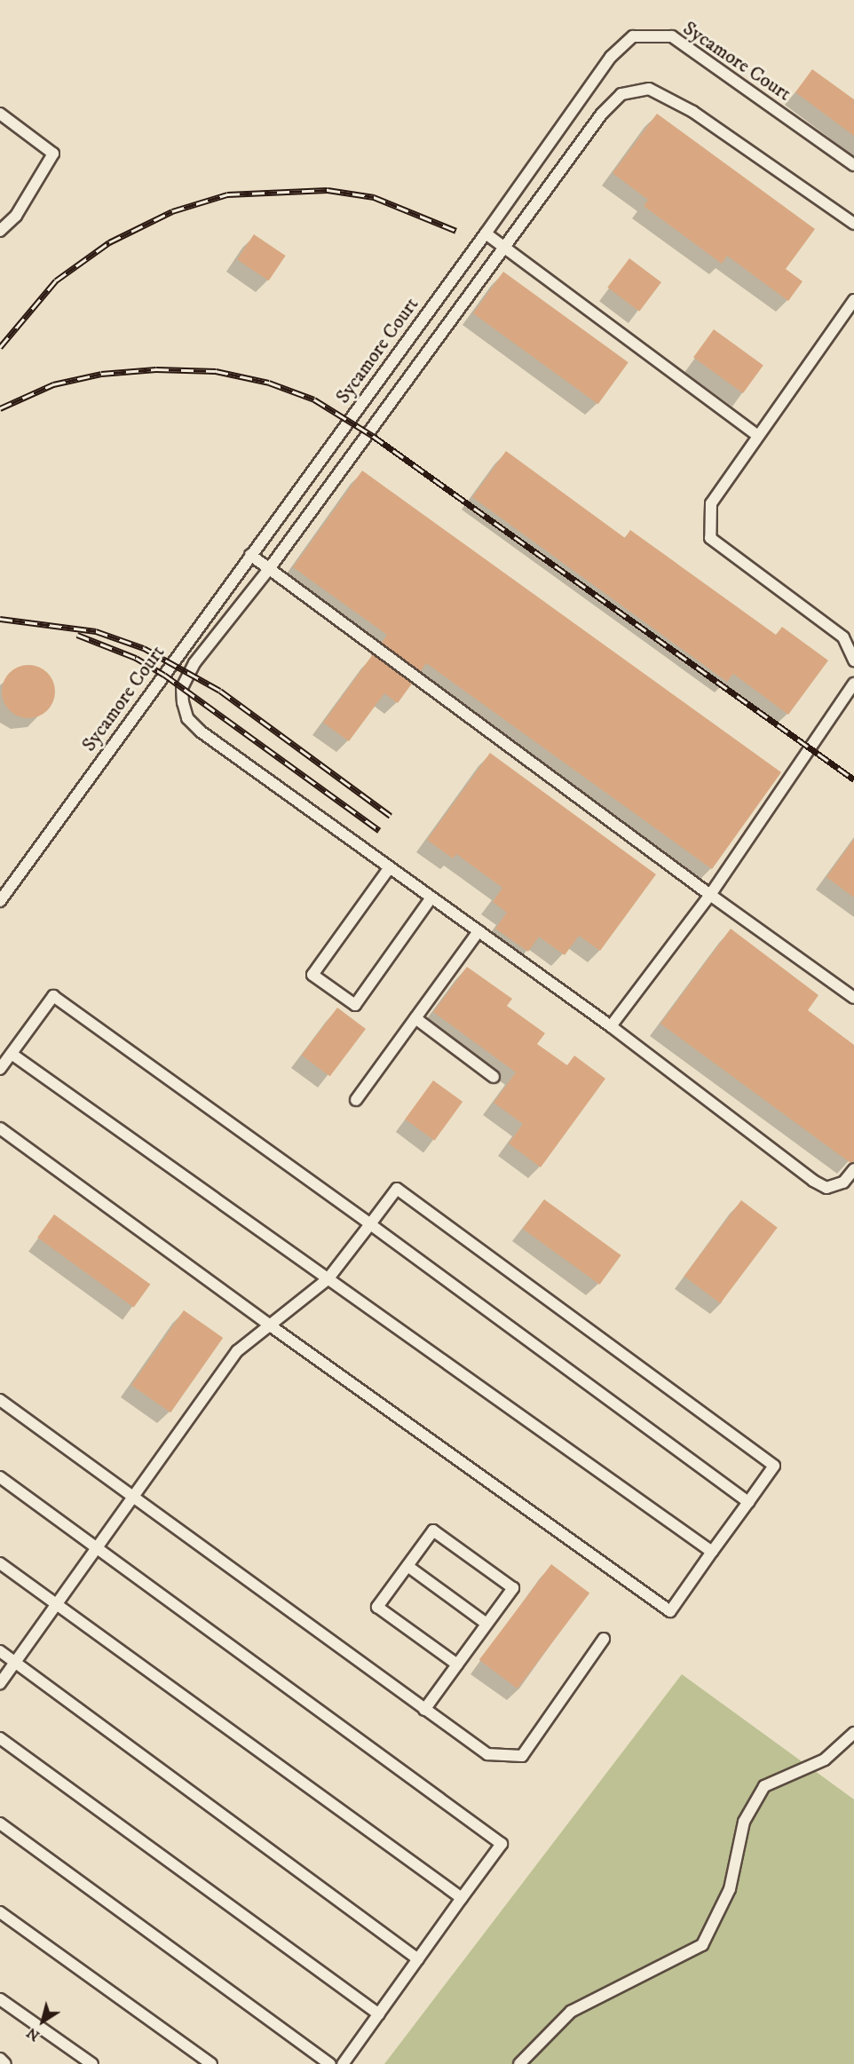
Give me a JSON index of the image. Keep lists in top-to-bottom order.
{
  "streets": {
    "lane": ["Sycamore Court"]
  },
  "north": "bottom left"
}
